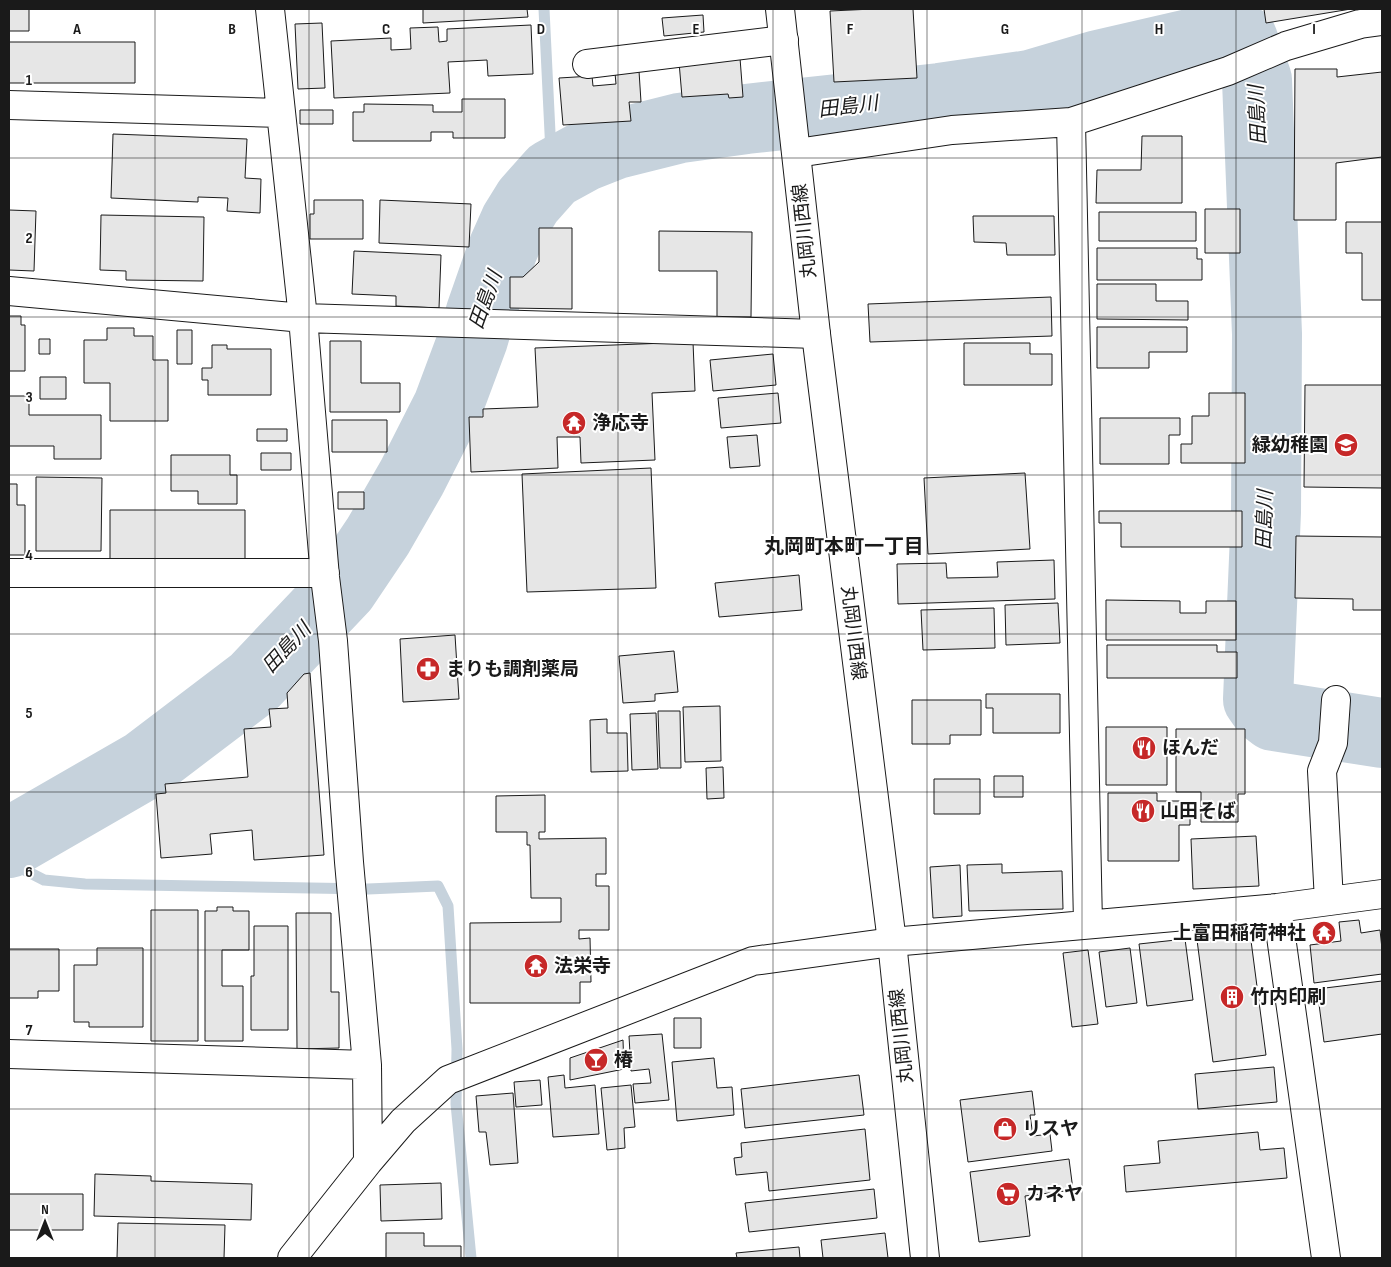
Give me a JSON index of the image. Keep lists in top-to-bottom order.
{
  "streets": {
    "street": ["丸岡川西線"]
  },
  "districts": ["丸岡町本町一丁目"],
  "water": ["田島川"],
  "places": {
    "temple": ["浄応寺", "上富田稲荷神社", "法栄寺"],
    "school or university": ["緑幼稚園"],
    "pharmacy": ["まりも調剤薬局"],
    "restaurant": ["ほんだ", "山田そば"],
    "building": ["竹内印刷"],
    "bar": ["椿"],
    "shop": ["リスヤ"],
    "supermarket": ["カネヤ"]
  },
  "north": "top",
  "grid": {
    "columns": [
      "A",
      "B",
      "C",
      "D",
      "E",
      "F",
      "G",
      "H",
      "I"
    ],
    "rows": [
      "1",
      "2",
      "3",
      "4",
      "5",
      "6",
      "7"
    ]
  }
}
